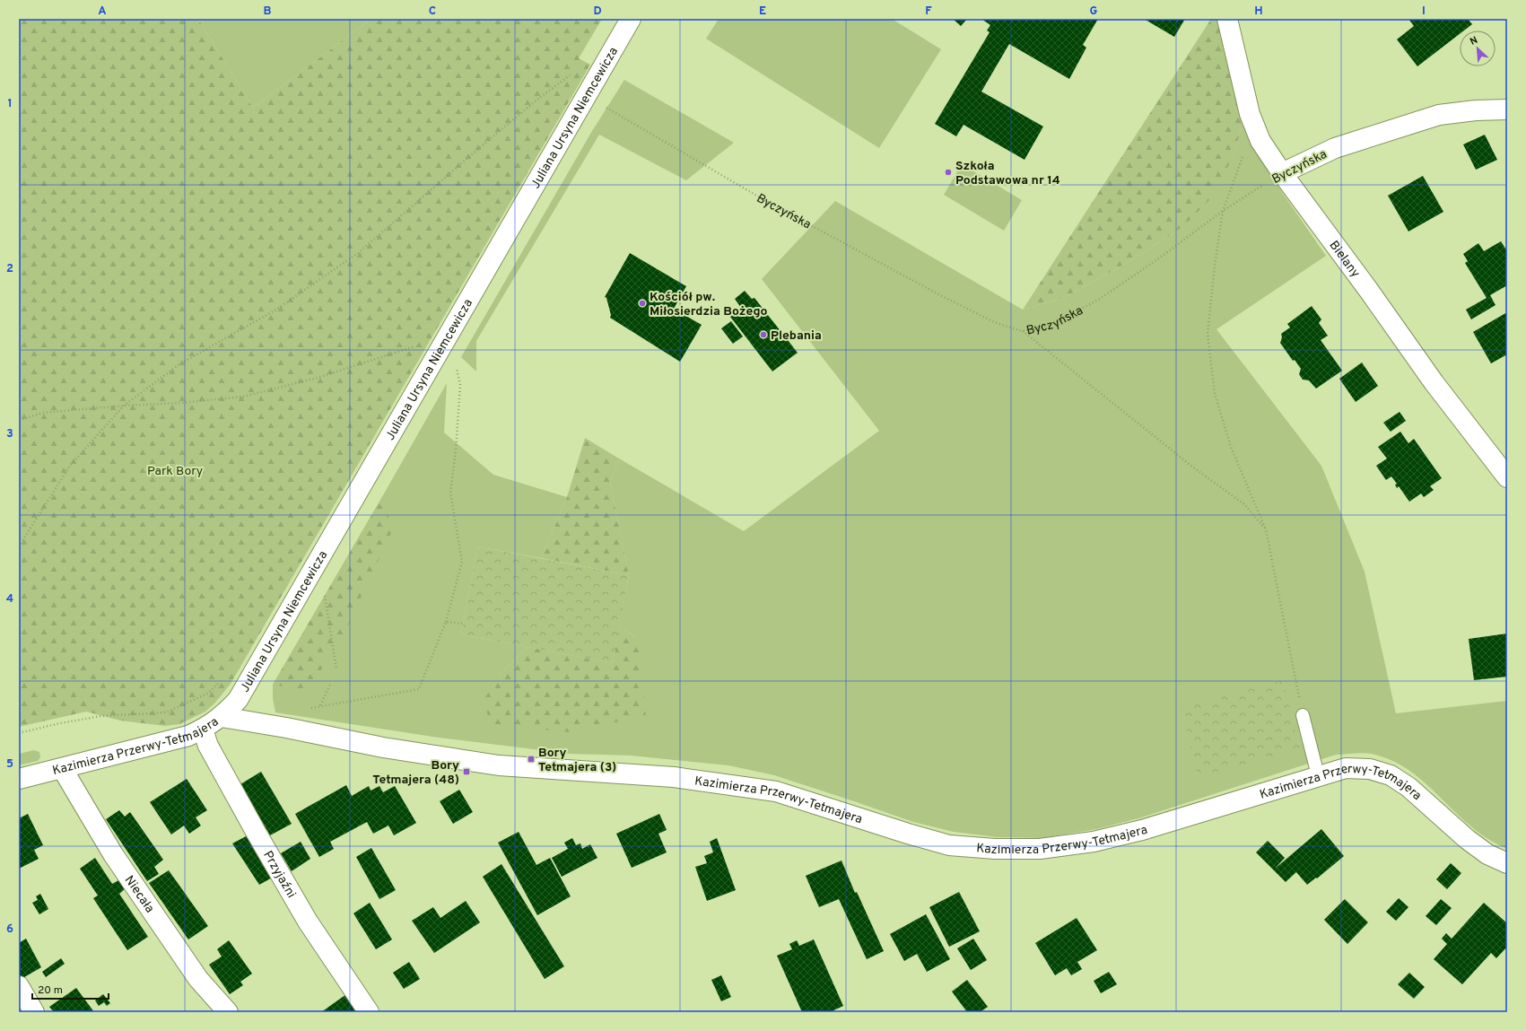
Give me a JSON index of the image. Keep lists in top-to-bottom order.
{
  "streets": {
    "street": [
      "Juliana Ursyna Niemcewicza",
      "Byczyńska",
      "Bielany",
      "Kazimierza Przerwy-Tetmajera",
      "Przyjaźni",
      "Niecała"
    ]
  },
  "crossings": [
    ["Juliana Ursyna Niemcewicza", "Byczyńska"],
    ["Juliana Ursyna Niemcewicza", "Kazimierza Przerwy-Tetmajera"],
    ["Byczyńska", "Bielany"],
    ["Kazimierza Przerwy-Tetmajera", "Przyjaźni"],
    ["Kazimierza Przerwy-Tetmajera", "Niecała"]
  ],
  "parks": ["Park Bory"],
  "places": {
    "other": ["Szkoła Podstawowa nr 14", "Kościół pw. Miłosierdzia Bożego", "Plebania"],
    "transit": ["Bory Tetmajera (3)", "Bory Tetmajera (48)"]
  },
  "scale_bar": "20 m",
  "north": "top left",
  "grid": {
    "columns": [
      "A",
      "B",
      "C",
      "D",
      "E",
      "F",
      "G",
      "H",
      "I"
    ],
    "rows": [
      "1",
      "2",
      "3",
      "4",
      "5",
      "6"
    ]
  }
}
